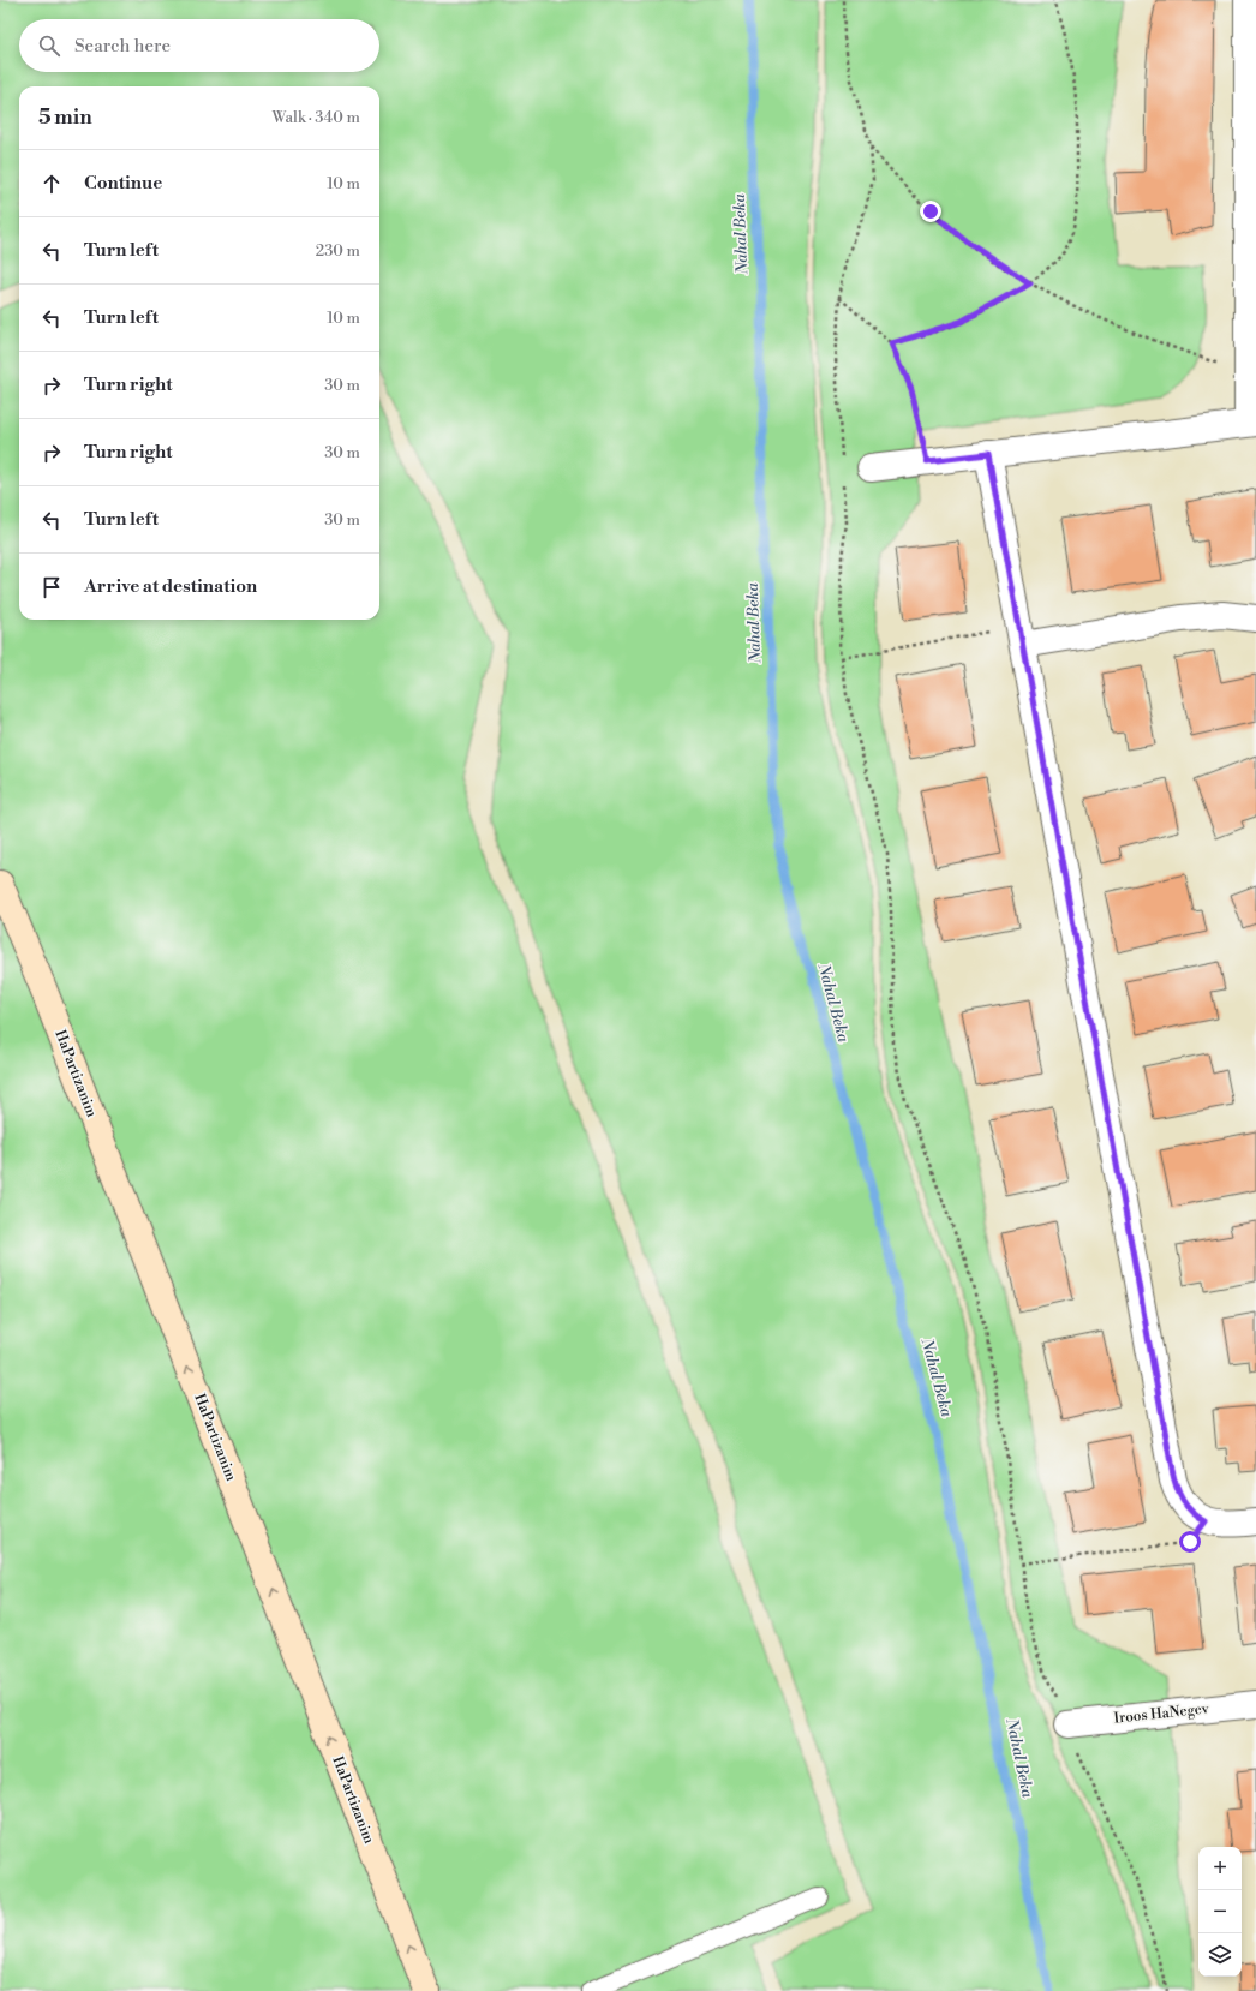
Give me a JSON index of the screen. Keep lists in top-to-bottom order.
{
  "streets": {
    "street": ["HaPartizanim", "Iroos HaNegev"]
  },
  "one_way": ["HaPartizanim"],
  "water": ["Nahal Beka"],
  "page": {
    "search": "Search here",
    "heading": ["5 min", "Walk · 340 m"],
    "list": [
      ["Continue", "10 m"],
      ["Turn left", "230 m"],
      ["Turn left", "10 m"],
      ["Turn right", "30 m"],
      ["Turn right", "30 m"],
      ["Turn left", "30 m"],
      "Arrive at destination"
    ],
    "map_buttons": ["+", "−"]
  }
}
